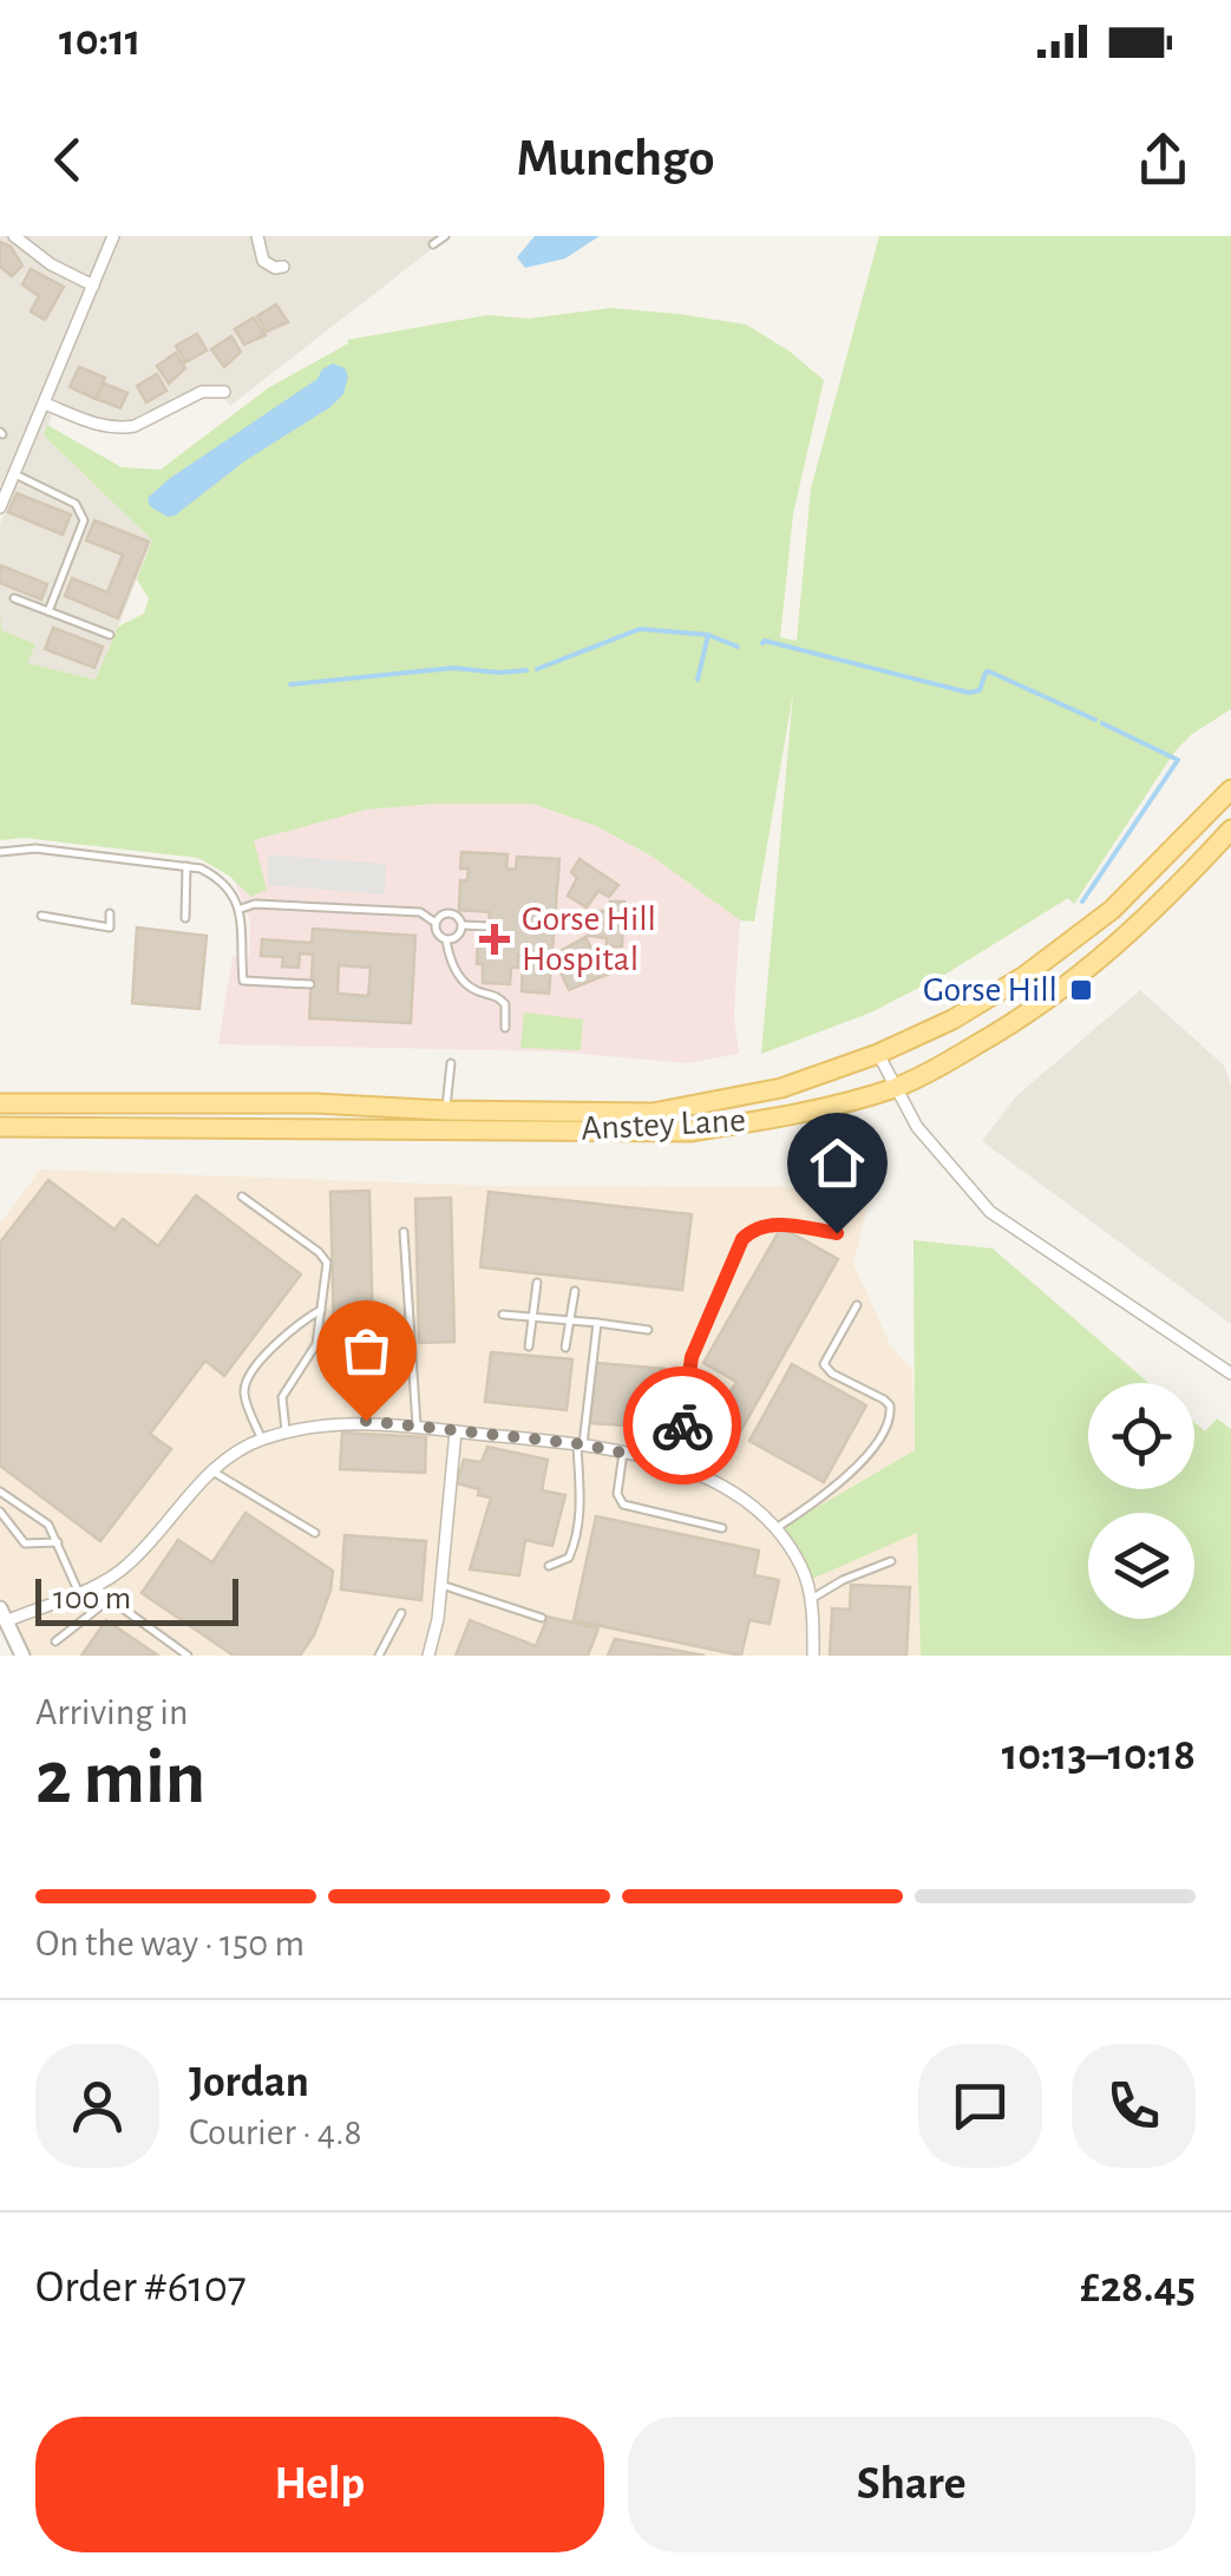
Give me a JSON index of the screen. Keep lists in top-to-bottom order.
{
  "streets": {
    "main road": ["Anstey Lane"]
  },
  "places": {
    "health": ["Gorse Hill Hospital"],
    "transit": ["Gorse Hill"]
  },
  "scale_bar": "100 m",
  "page": {
    "status": "10:11",
    "header": "Munchgo",
    "scale": "100 m",
    "heading": ["2 min", "Arriving in", "10:13–10:18"],
    "panel": [
      "Jordan",
      "Courier · 4.8",
      "Order #6107",
      "£28.45"
    ],
    "bar": "On the way · 150 m",
    "buttons": ["Help", "Share"]
  }
}
